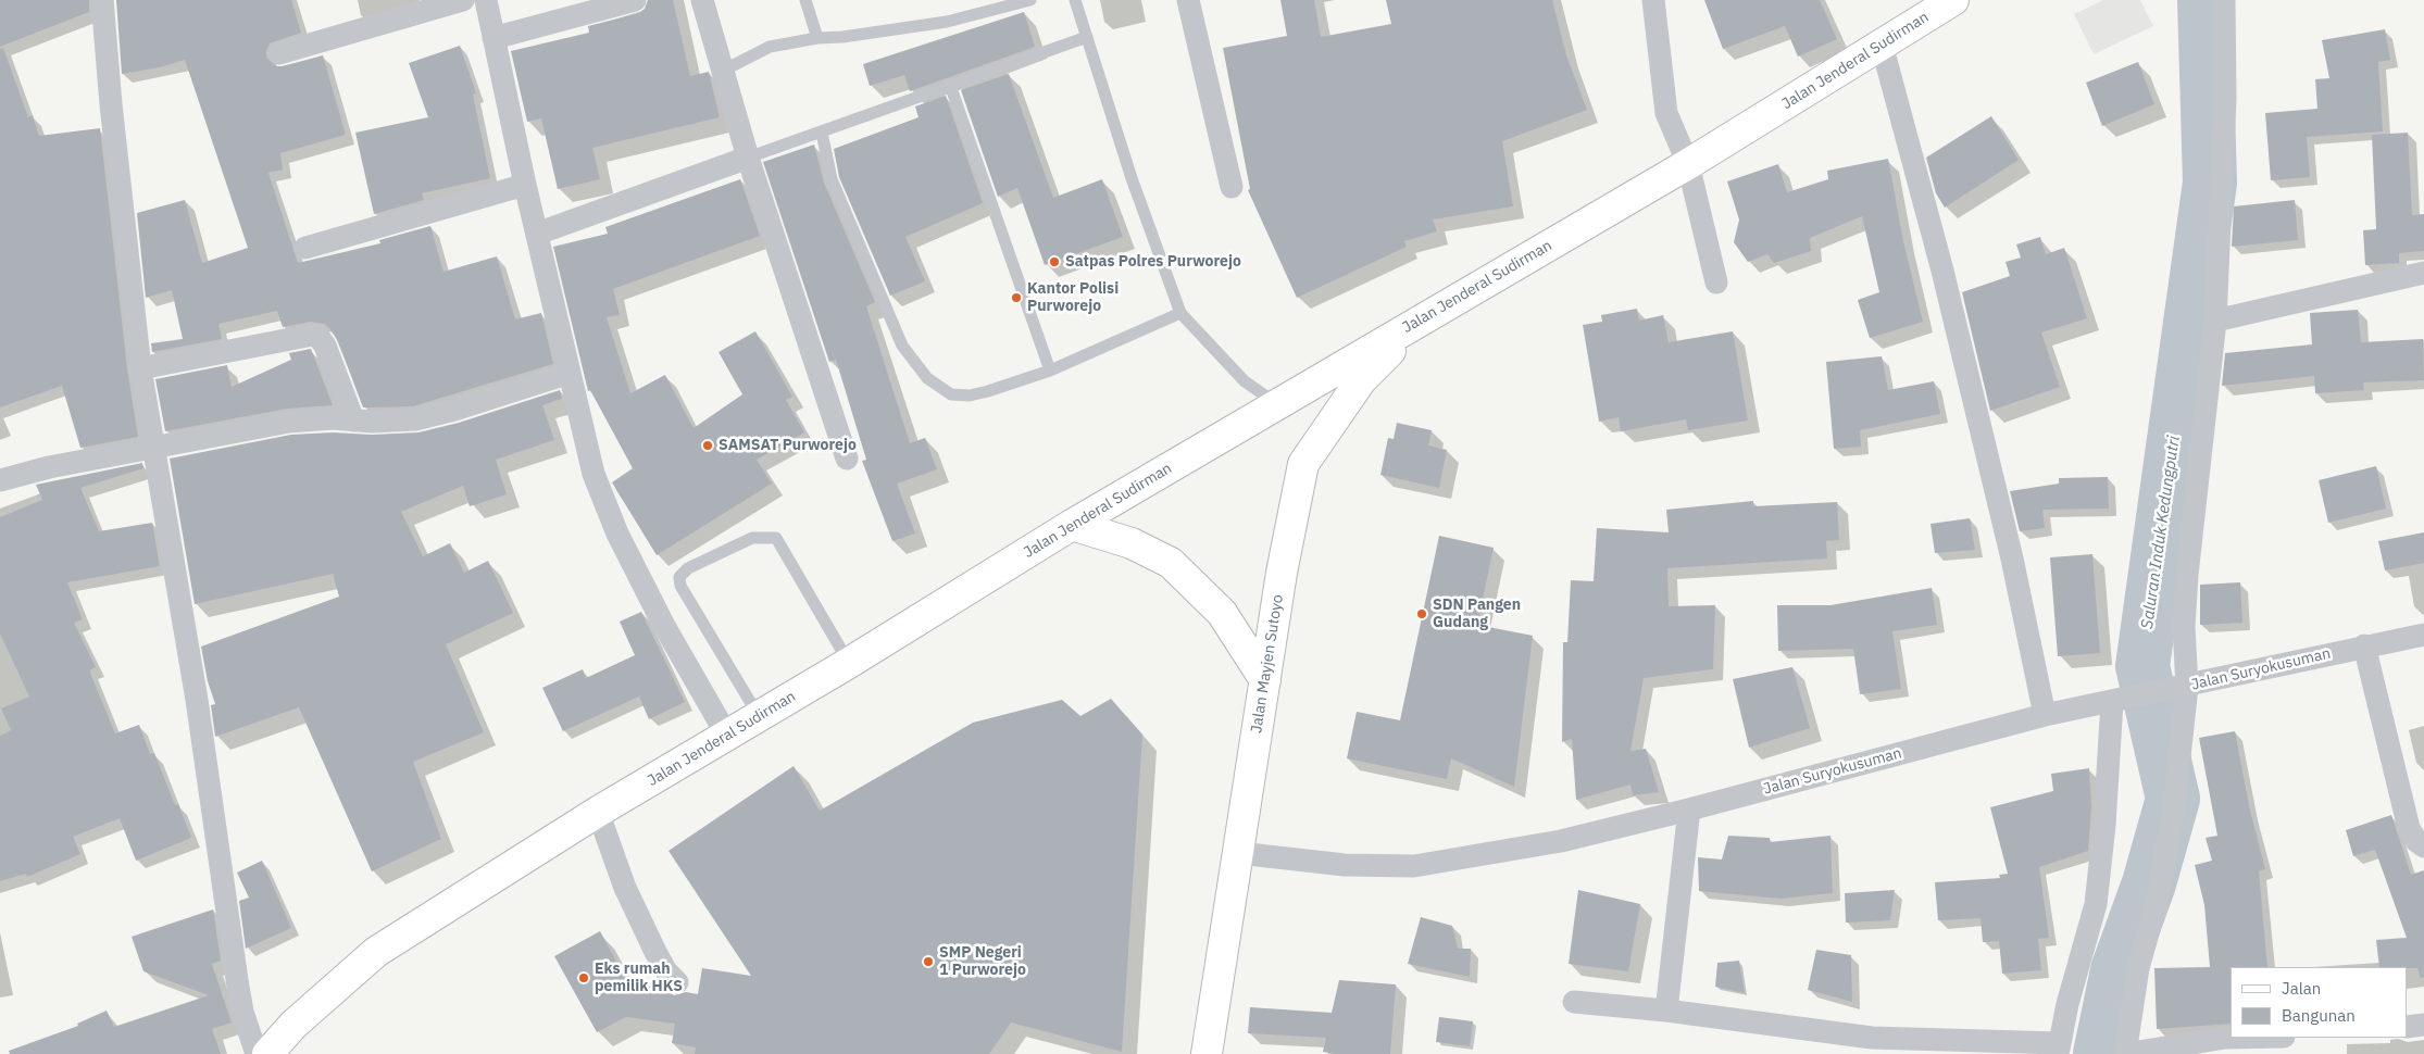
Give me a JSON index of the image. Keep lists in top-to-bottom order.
{
  "streets": {
    "main road": ["Jalan Jenderal Sudirman", "Jalan Mayjen Sutoyo"],
    "street": ["Jalan Suryokusuman"]
  },
  "crossings": [
    ["Jalan Jenderal Sudirman", "Jalan Mayjen Sutoyo"],
    ["Jalan Mayjen Sutoyo", "Jalan Suryokusuman"]
  ],
  "water": ["Saluran Induk Kedungputri"],
  "places": [
    "Satpas Polres Purworejo",
    "Kantor Polisi Purworejo",
    "SAMSAT Purworejo",
    "SDN Pangen Gudang",
    "SMP Negeri 1 Purworejo",
    "Eks rumah pemilik HKS"
  ],
  "legend": ["Jalan", "Bangunan"]
}
